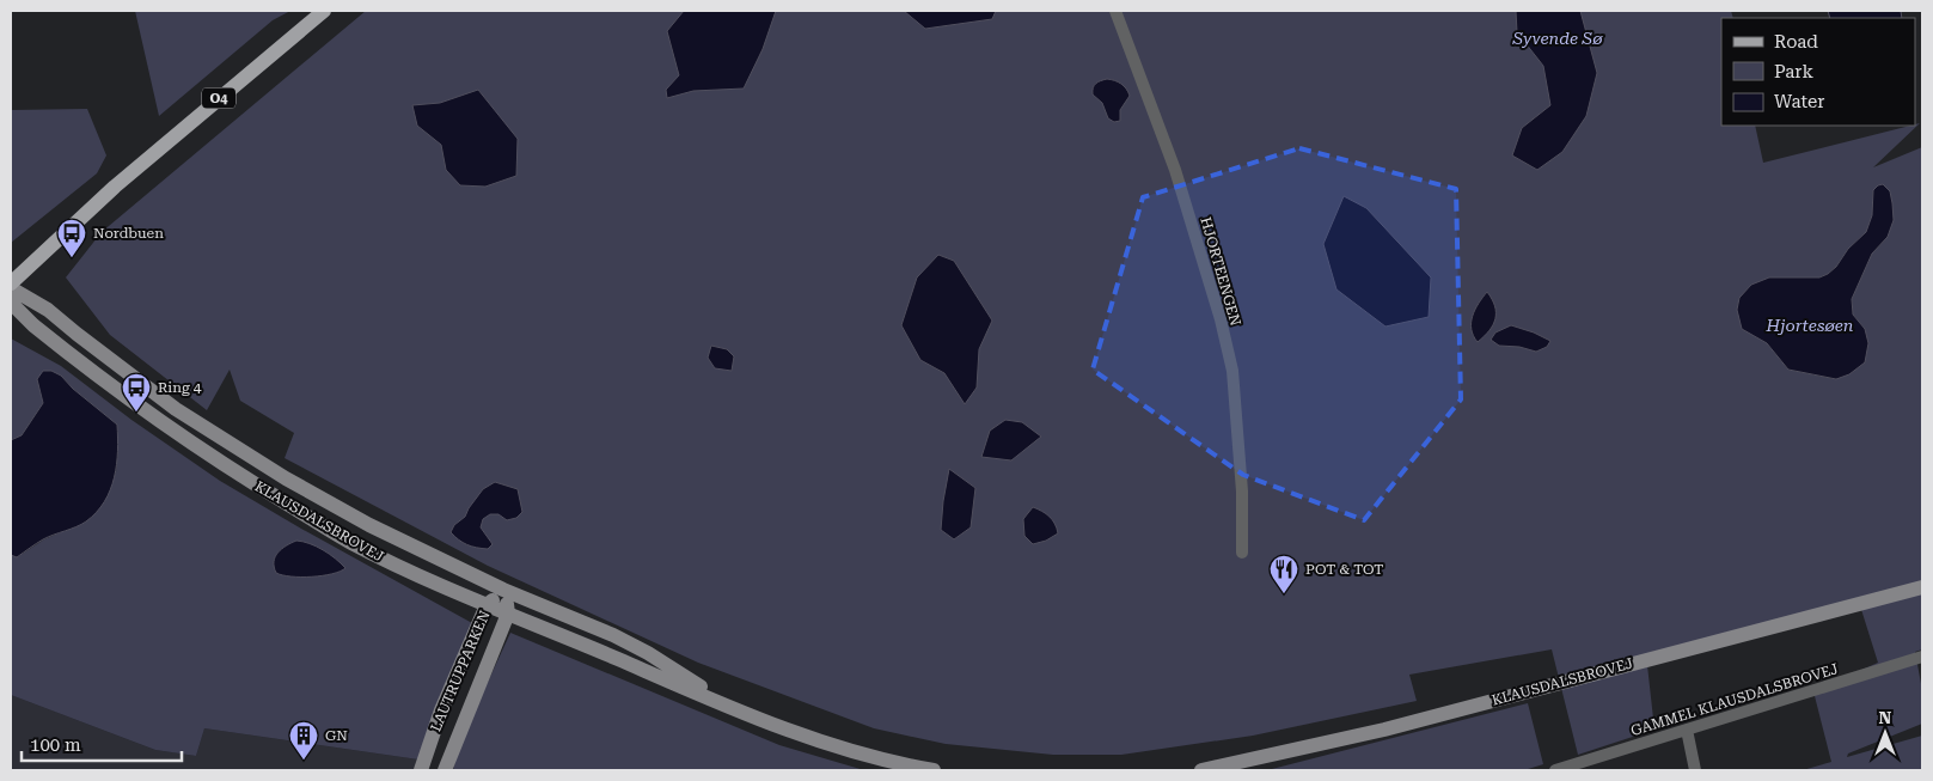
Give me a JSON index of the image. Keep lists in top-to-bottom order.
{
  "streets": {
    "main road": ["O4"],
    "street": [
      "HJORTEENGEN",
      "KLAUSDALSBROVEJ",
      "LAUTRUPPARKEN",
      "GAMMEL KLAUSDALSBROVEJ"
    ]
  },
  "crossings": [
    ["KLAUSDALSBROVEJ", "LAUTRUPPARKEN"]
  ],
  "water": ["Syvende Sø", "Hjortesøen"],
  "places": {
    "bus stop": ["Nordbuen", "Ring 4"],
    "restaurant": ["POT & TOT"],
    "building": ["GN"]
  },
  "legend": ["Road", "Park", "Water"],
  "scale_bar": "100 m",
  "north": "top"
}
